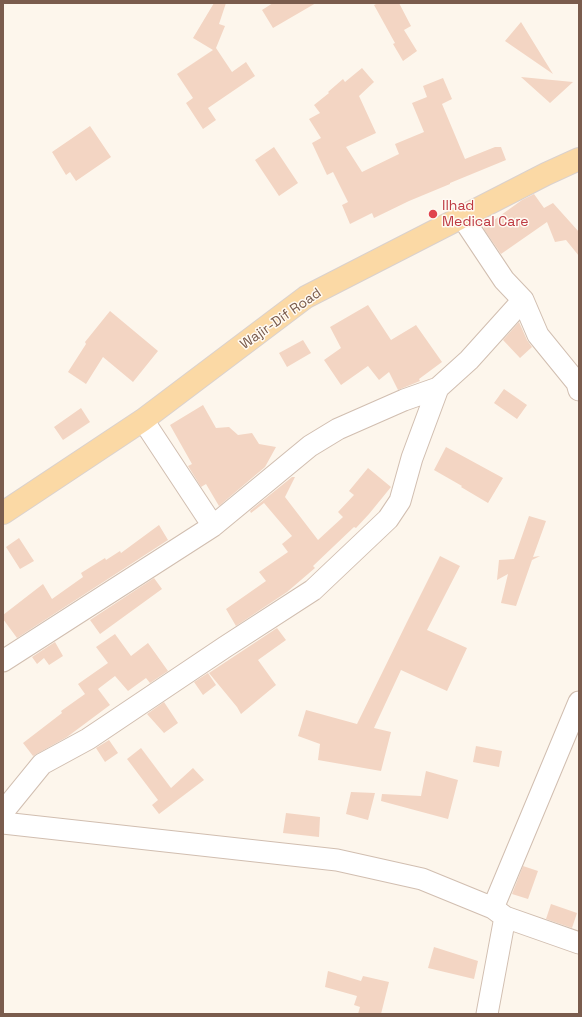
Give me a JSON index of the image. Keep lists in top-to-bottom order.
{
  "streets": {
    "main road": ["Wajir-Dif Road"]
  },
  "places": ["Ilhad Medical Care"]
}
